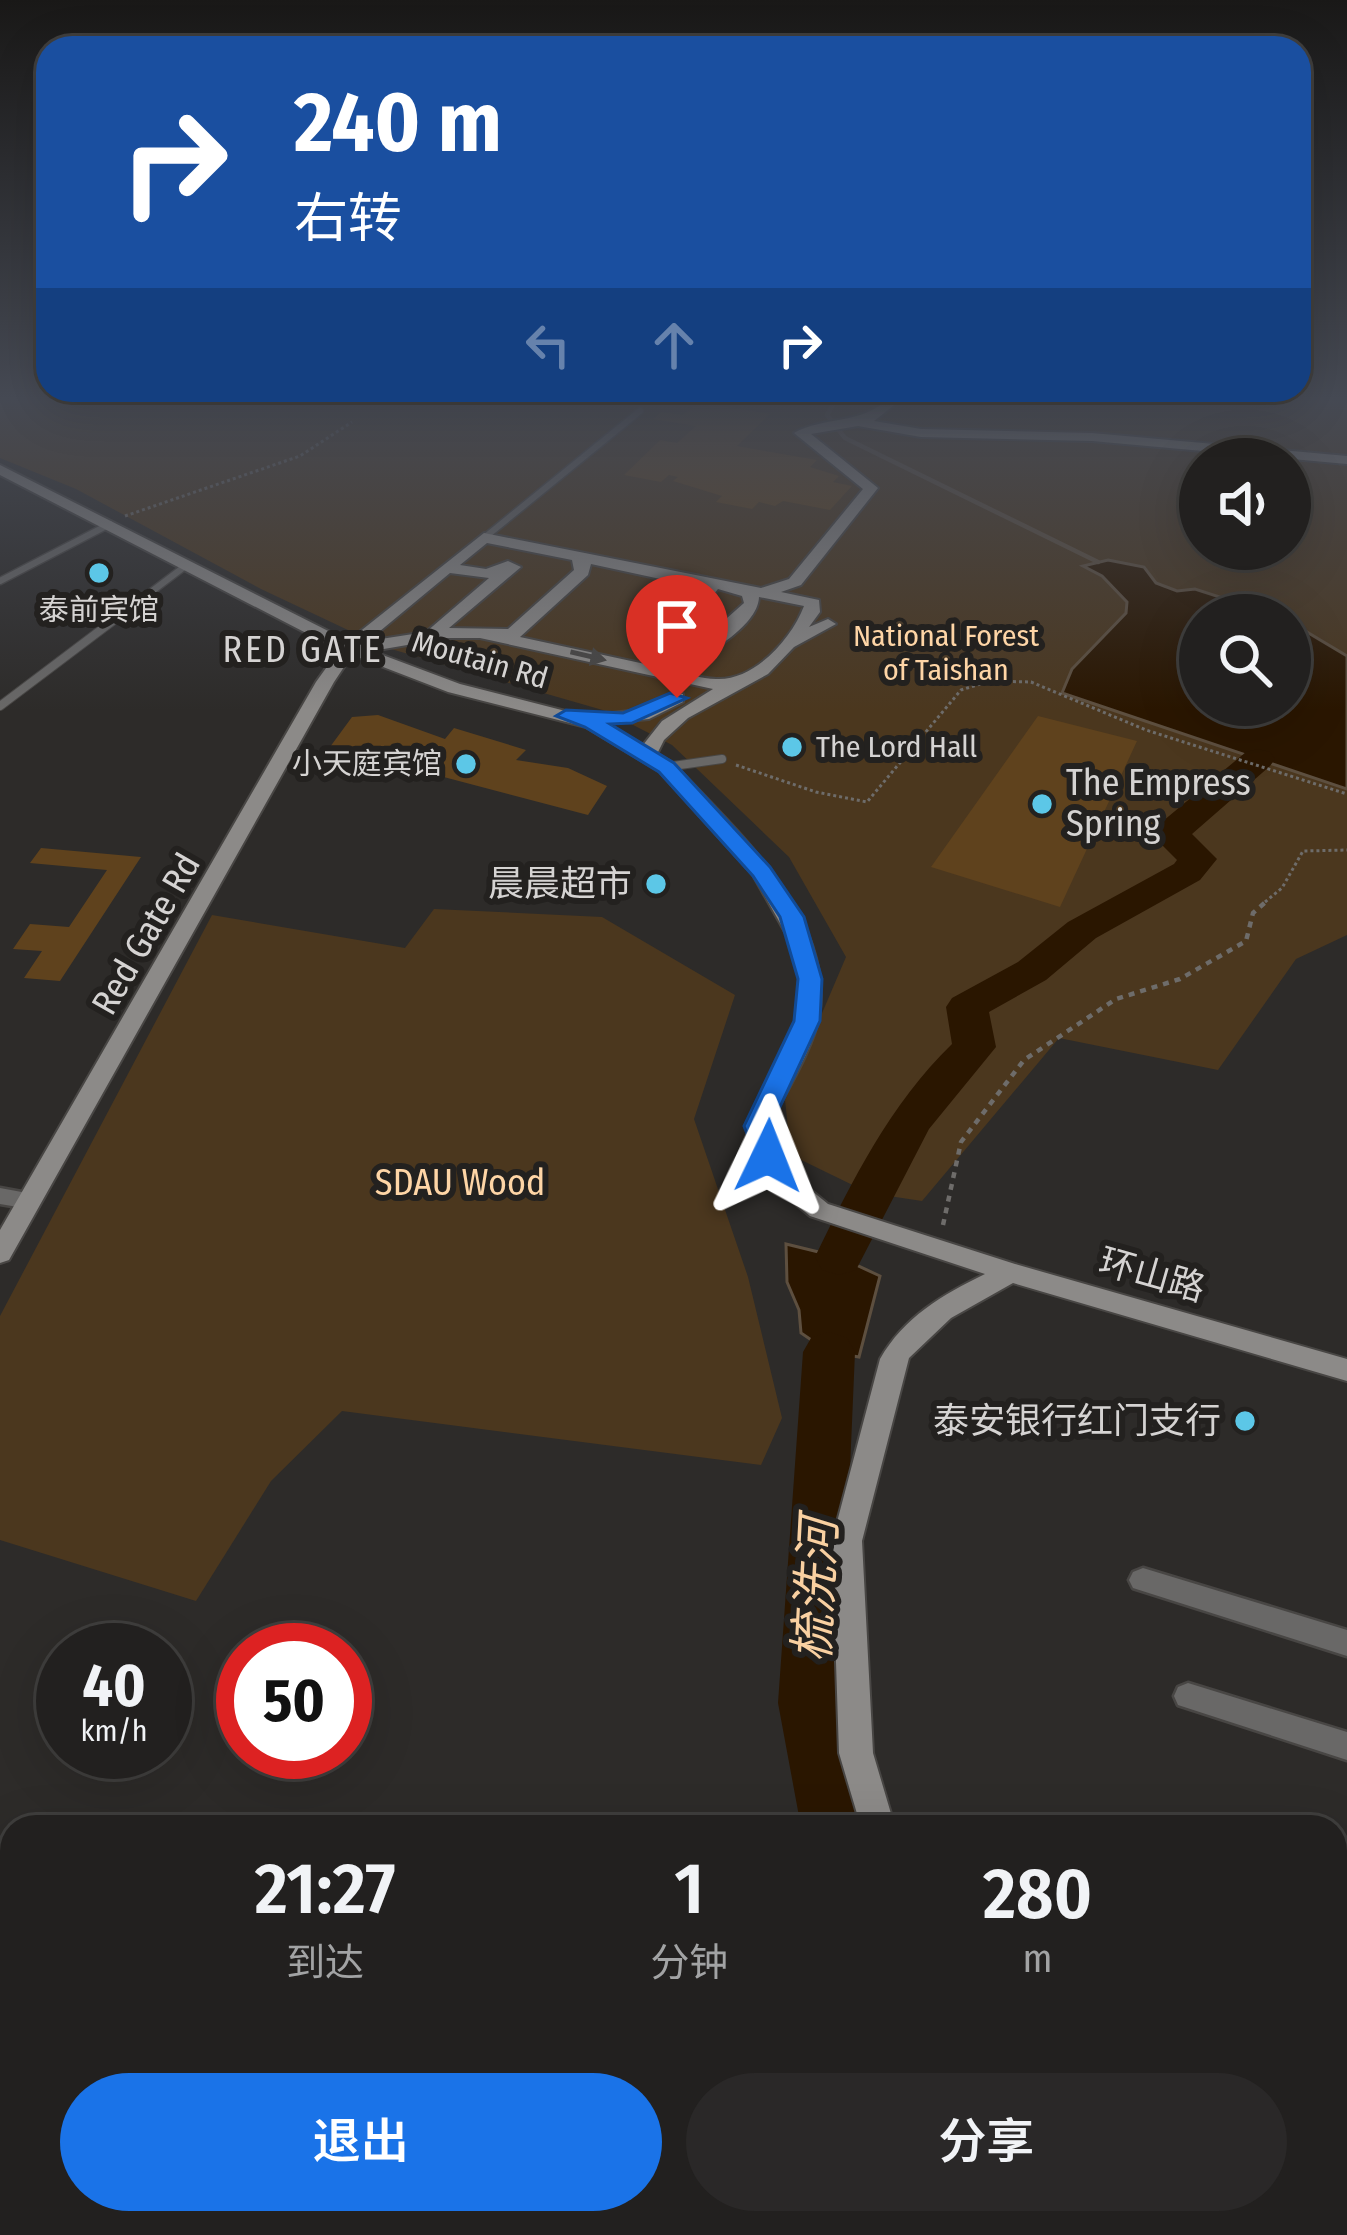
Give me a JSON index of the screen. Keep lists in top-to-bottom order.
{
  "streets": {
    "street": ["Moutain Rd", "Red Gate Rd", "环山路"]
  },
  "crossings": [
    ["Moutain Rd", "Red Gate Rd"],
    ["Moutain Rd", "环山路"]
  ],
  "districts": ["RED GATE"],
  "water": ["梳洗河"],
  "parks": ["National Forest of Taishan", "SDAU Wood"],
  "places": [
    "泰前宾馆",
    "The Lord Hall",
    "小天庭宾馆",
    "The Empress Spring",
    "晨晨超市",
    "泰安银行红门支行"
  ],
  "page": {
    "turn": ["240 m", "右转"],
    "speed": "40 km/h",
    "limit": "50",
    "eta": [
      "21:27",
      "到达",
      "1",
      "分钟",
      "280",
      "m"
    ],
    "buttons": ["退出", "分享"]
  }
}
